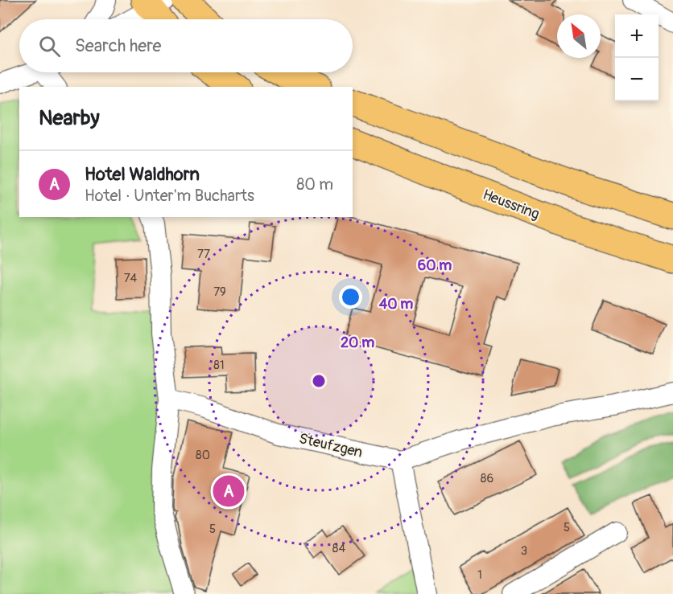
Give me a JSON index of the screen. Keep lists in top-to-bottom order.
{
  "streets": {
    "main road": ["Heussring"],
    "street": ["Steufzgen"]
  },
  "house_numbers": [
    "77",
    "74",
    "79",
    "81",
    "80",
    "86",
    "5",
    "5",
    "84",
    "3",
    "1"
  ],
  "north": "top left",
  "page": {
    "map_buttons": ["+", "−"],
    "search": "Search here",
    "heading": "Nearby",
    "list": [
      {
        "mark": "A",
        "name": "Hotel Waldhorn",
        "note": "Hotel · Unter'm Bucharts",
        "value": "80 m"
      }
    ],
    "pins": "A"
  },
  "rings": ["60 m", "40 m", "20 m"]
}
